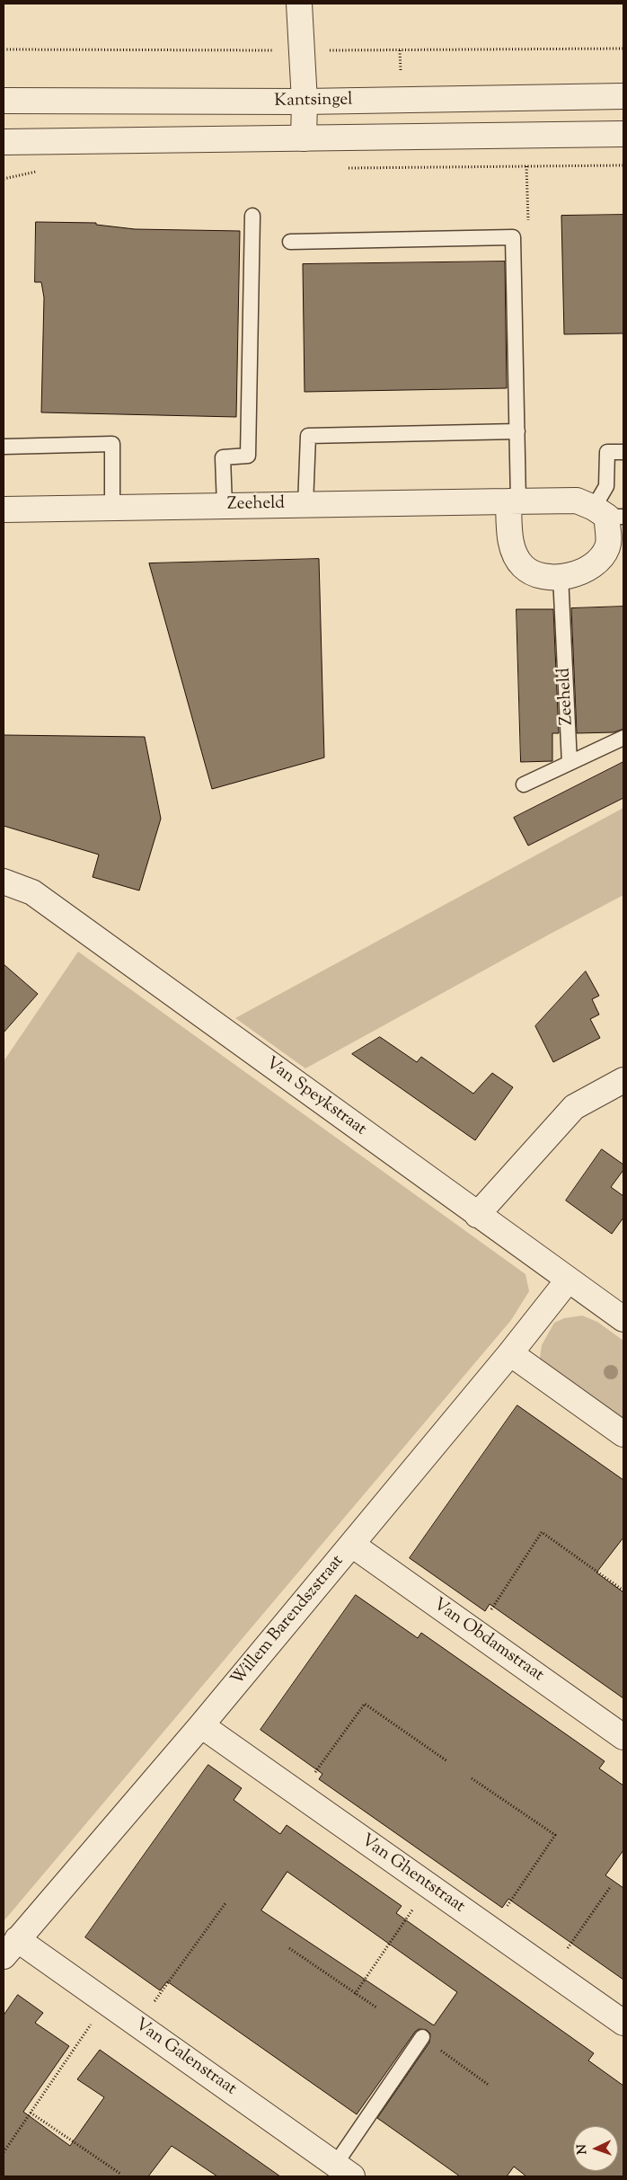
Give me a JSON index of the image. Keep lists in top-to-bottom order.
{
  "streets": {
    "street": [
      "Kantsingel",
      "Zeeheld",
      "Van Speykstraat",
      "Willem Barendszstraat",
      "Van Obdamstraat",
      "Van Ghentstraat",
      "Van Galenstraat"
    ]
  },
  "crossings": [
    ["Van Speykstraat", "Willem Barendszstraat"],
    ["Willem Barendszstraat", "Van Obdamstraat"],
    ["Willem Barendszstraat", "Van Ghentstraat"],
    ["Willem Barendszstraat", "Van Galenstraat"]
  ],
  "north": "left"
}
